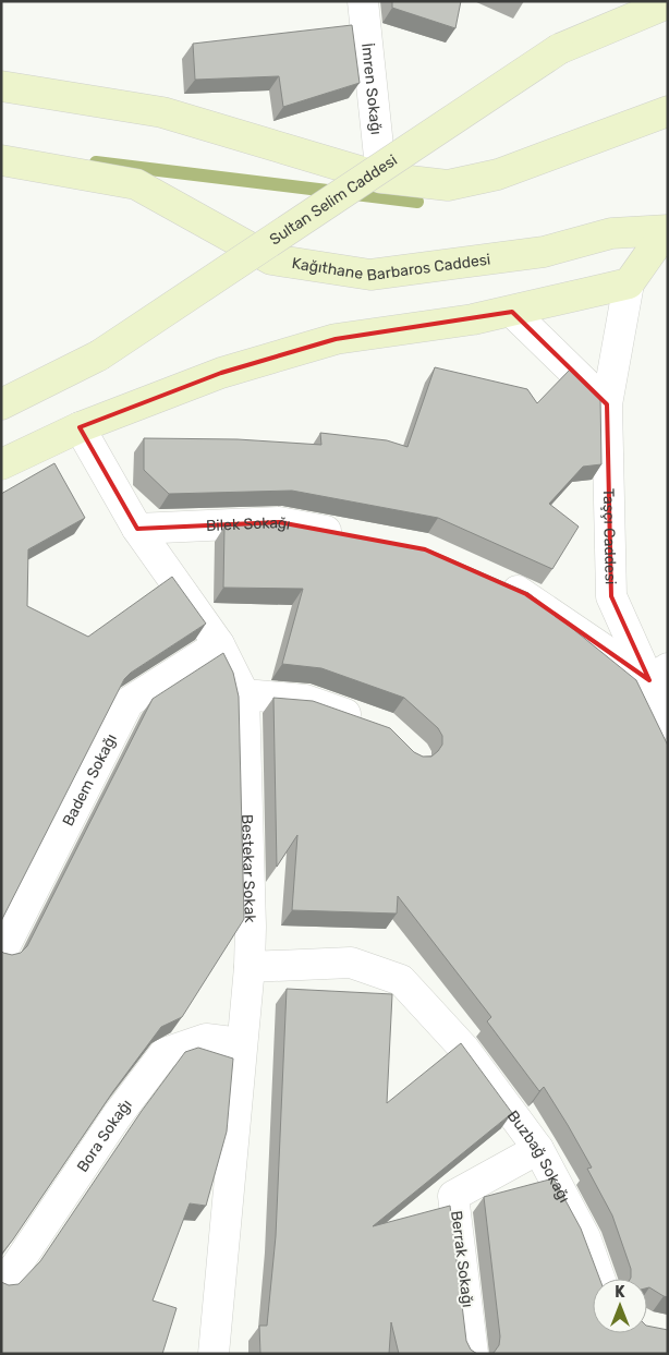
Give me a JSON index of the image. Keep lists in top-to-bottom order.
{
  "streets": {
    "main road": ["Sultan Selim Caddesi", "Kağıthane Barbaros Caddesi"],
    "street": [
      "İmren Sokağı",
      "Bilek Sokağı",
      "Taşçı Caddesi",
      "Badem Sokağı",
      "Bestekar Sokak",
      "Bora Sokağı",
      "Buzbağ Sokağı",
      "Berrak Sokağı"
    ]
  },
  "crossings": [
    ["Bilek Sokağı", "Bestekar Sokak"],
    ["Badem Sokağı", "Bestekar Sokak"],
    ["Bestekar Sokak", "Bora Sokağı"],
    ["Bestekar Sokak", "Buzbağ Sokağı"],
    ["Buzbağ Sokağı", "Berrak Sokağı"]
  ],
  "north": "top"
}
